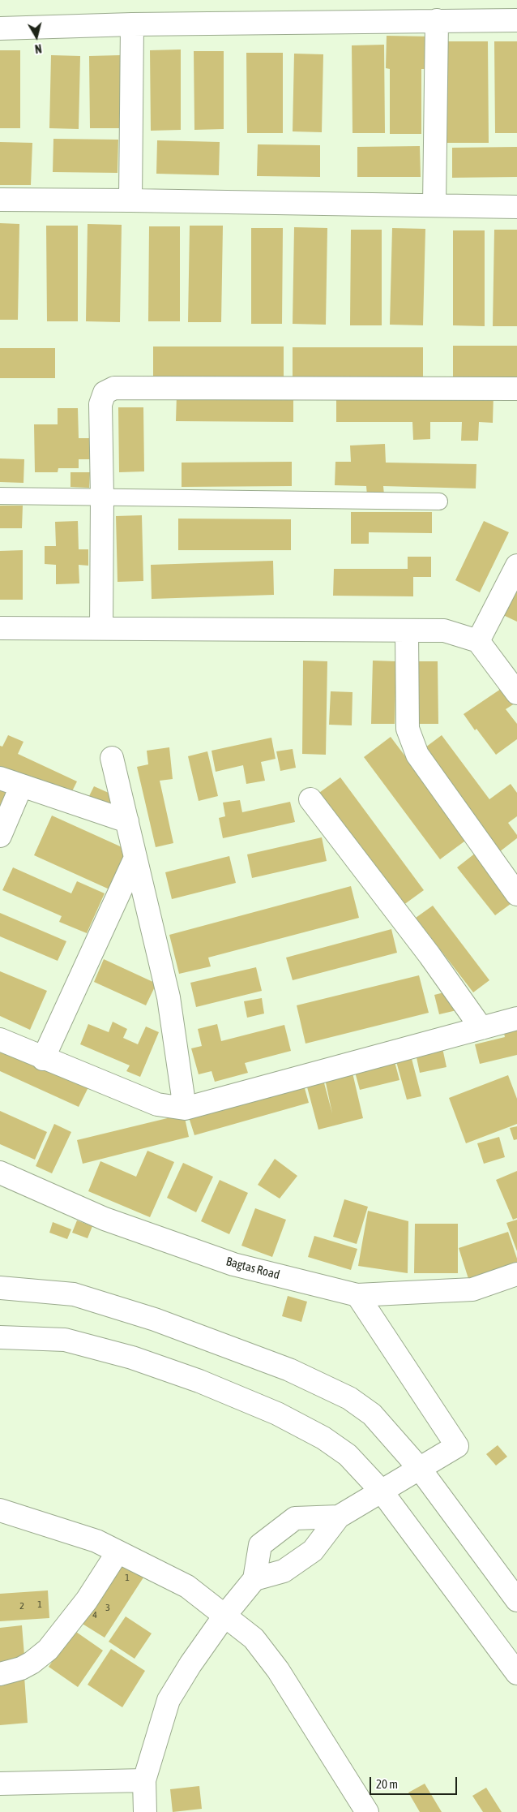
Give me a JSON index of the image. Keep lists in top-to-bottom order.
{
  "streets": {
    "street": ["Bagtas Road"]
  },
  "house_numbers": [
    "1",
    "1",
    "2",
    "3",
    "4"
  ],
  "scale_bar": "20 m",
  "north": "bottom"
}
